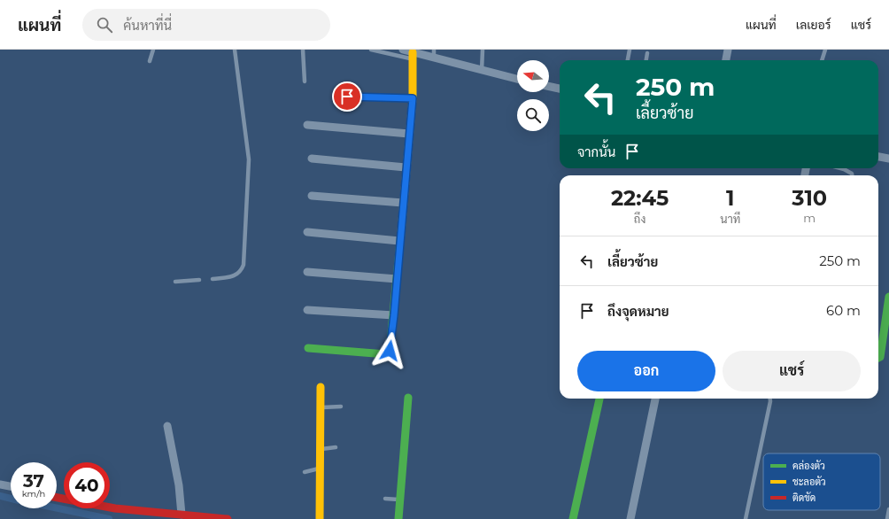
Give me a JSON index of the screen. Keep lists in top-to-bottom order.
{
  "legend": ["คล่องตัว", "ชะลอตัว", "ติดขัด"],
  "north": "left",
  "page": {
    "header": "แผนที่",
    "search": "ค้นหาที่นี่",
    "nav": ["แผนที่", "เลเยอร์", "แชร์"],
    "turn": ["250 m", "เลี้ยวซ้าย"],
    "then": "จากนั้น",
    "eta": [
      "22:45",
      "ถึง",
      "1",
      "นาที",
      "310",
      "m"
    ],
    "list": [
      {
        "name": "เลี้ยวซ้าย",
        "value": "250 m"
      },
      {
        "name": "ถึงจุดหมาย",
        "value": "60 m"
      }
    ],
    "buttons": ["ออก", "แชร์"],
    "speed": "37 km/h",
    "limit": "40"
  }
}
